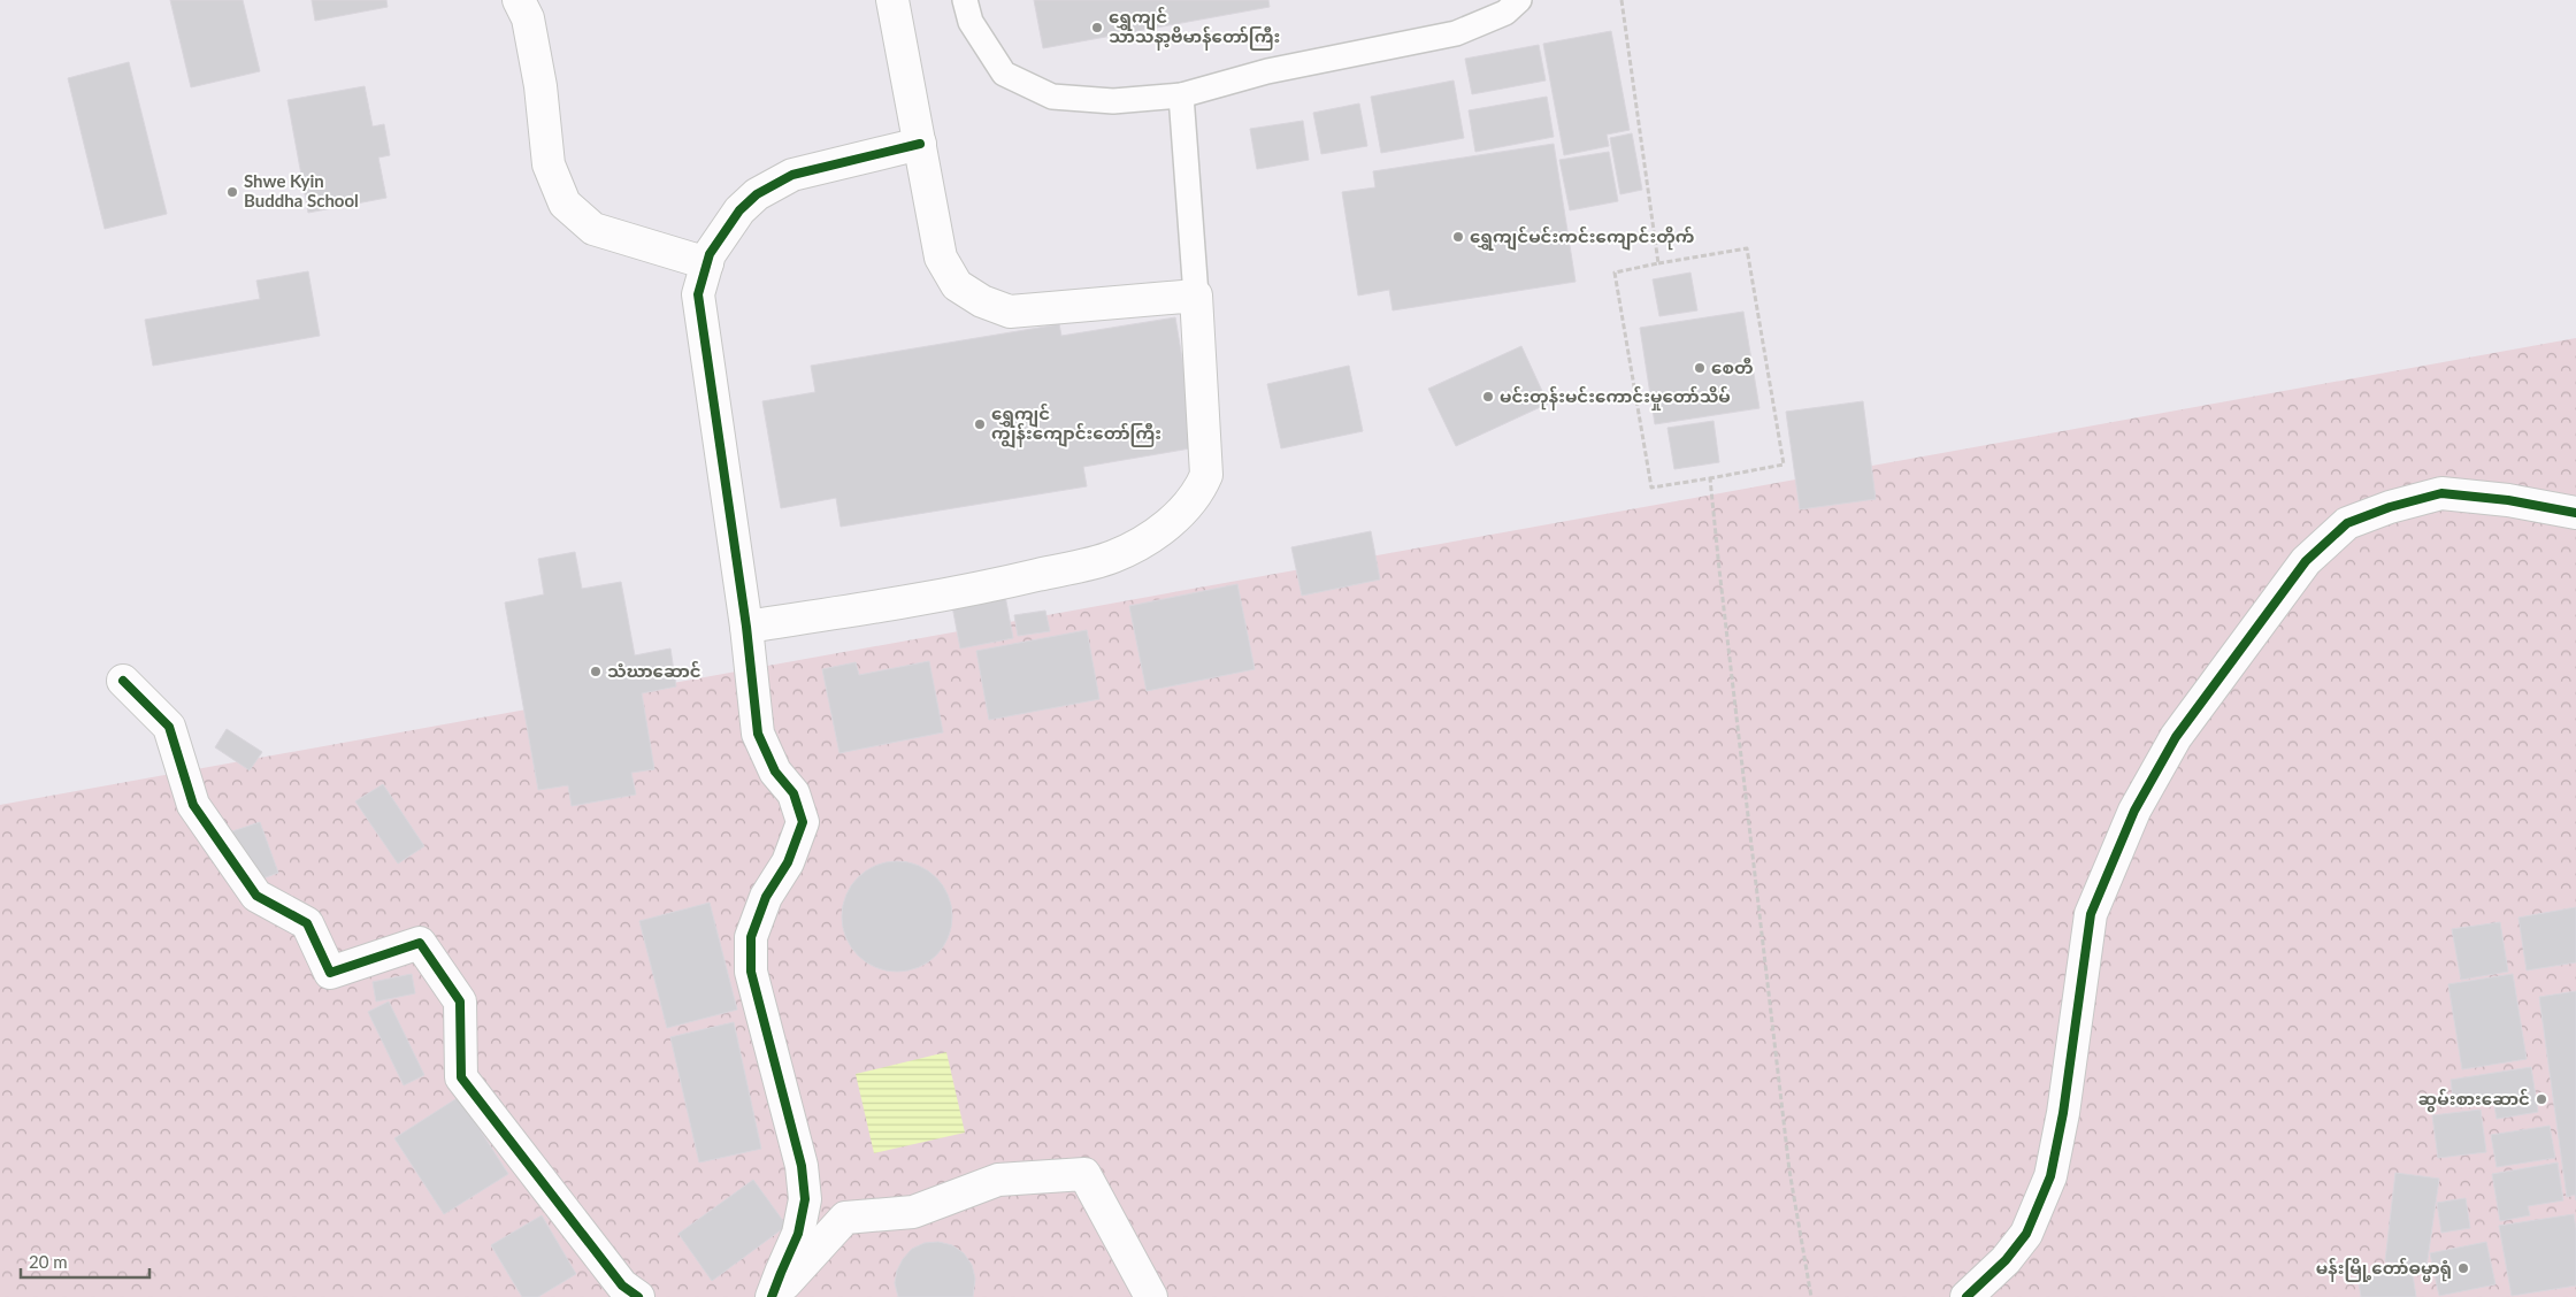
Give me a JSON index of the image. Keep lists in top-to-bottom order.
{
  "places": [
    "ရွှေကျင် သာသနာ့ဗိမာန်တော်ကြီး",
    "Shwe Kyin Buddha School",
    "ရွှေကျင်မင်းကင်းကျောင်းတိုက်",
    "စေတီ",
    "မင်းတုန်းမင်းကောင်းမှုတော်သိမ်",
    "ရွှေကျင် ကျွန်းကျောင်းတော်ကြီး",
    "သံဃာဆောင်",
    "ဆွမ်းစားဆောင်",
    "မန်းမြို့တော်ဓမ္မာရုံ"
  ],
  "scale_bar": "20 m"
}
